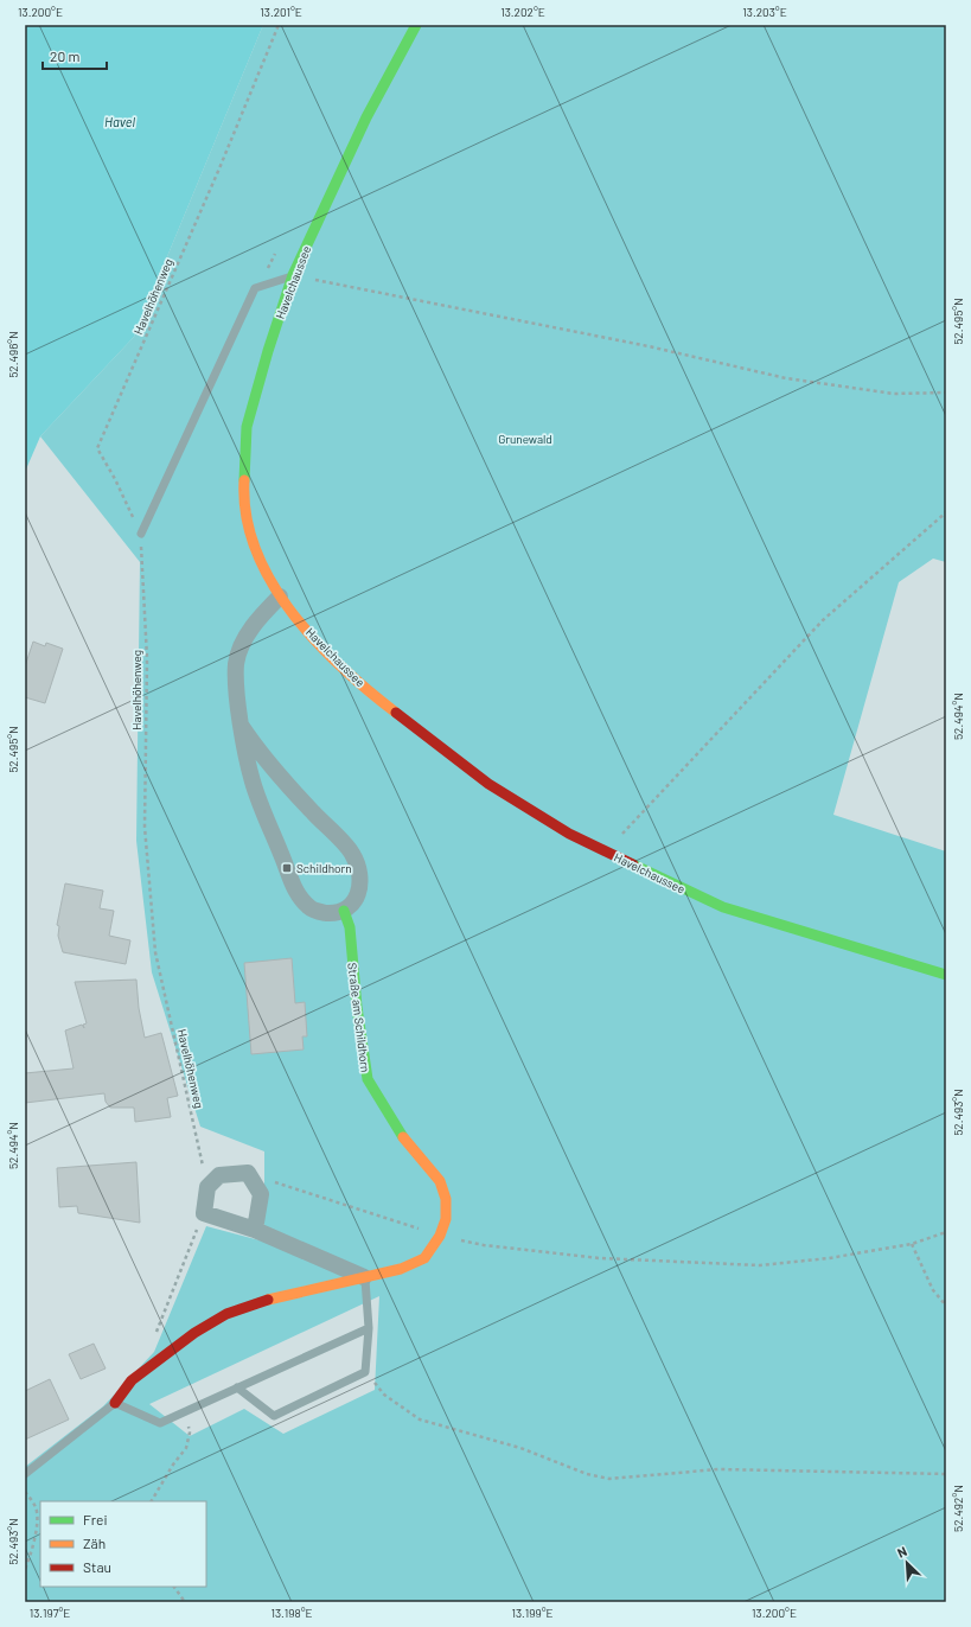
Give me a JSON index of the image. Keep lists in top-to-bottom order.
{
  "streets": {
    "street": ["Havelchaussee", "Straße am Schildhorn"],
    "path": ["Havelhöhenweg"]
  },
  "water": ["Havel"],
  "parks": ["Grunewald"],
  "places": {
    "transit": ["Schildhorn"]
  },
  "legend": ["Frei", "Zäh", "Stau"],
  "scale_bar": "20 m",
  "north": "top left",
  "coordinates": [
    "13.200°E",
    "13.201°E",
    "13.202°E",
    "13.203°E",
    "52.495°N",
    "52.496°N",
    "52.494°N",
    "52.493°N",
    "52.492°N",
    "13.197°E",
    "13.198°E",
    "13.199°E"
  ]
}
